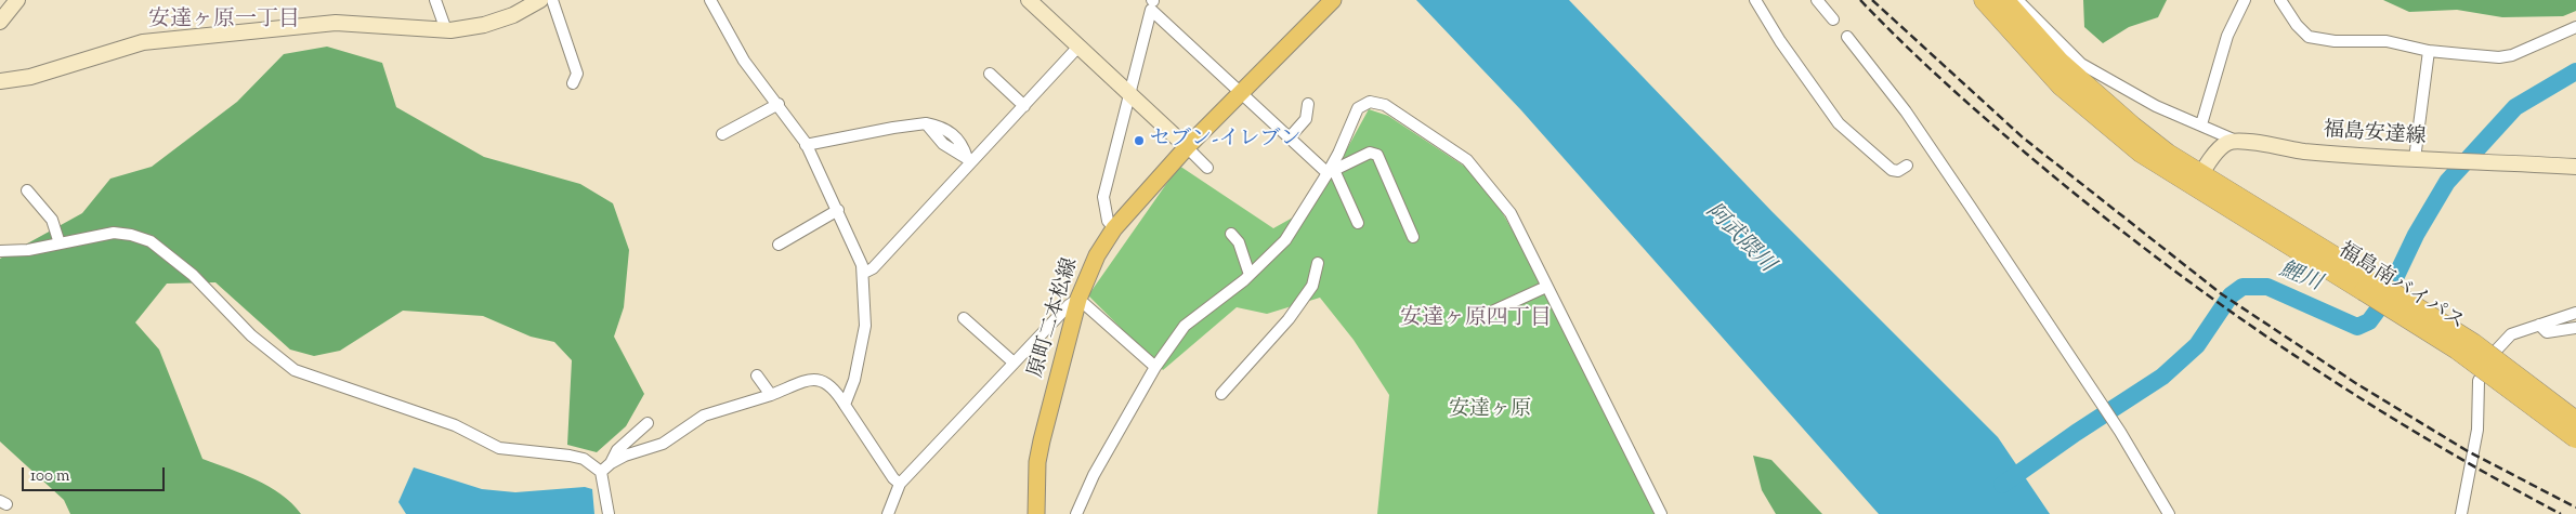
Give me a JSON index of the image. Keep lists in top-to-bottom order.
{
  "streets": {
    "highway": ["福島南バイパス"],
    "main road": ["原町二本松線"],
    "street": ["福島安達線"]
  },
  "districts": ["安達ヶ原一丁目", "安達ヶ原四丁目"],
  "water": ["阿武隈川", "鯉川"],
  "parks": ["安達ヶ原"],
  "places": ["セブン-イレブン"],
  "scale_bar": "100 m"
}
